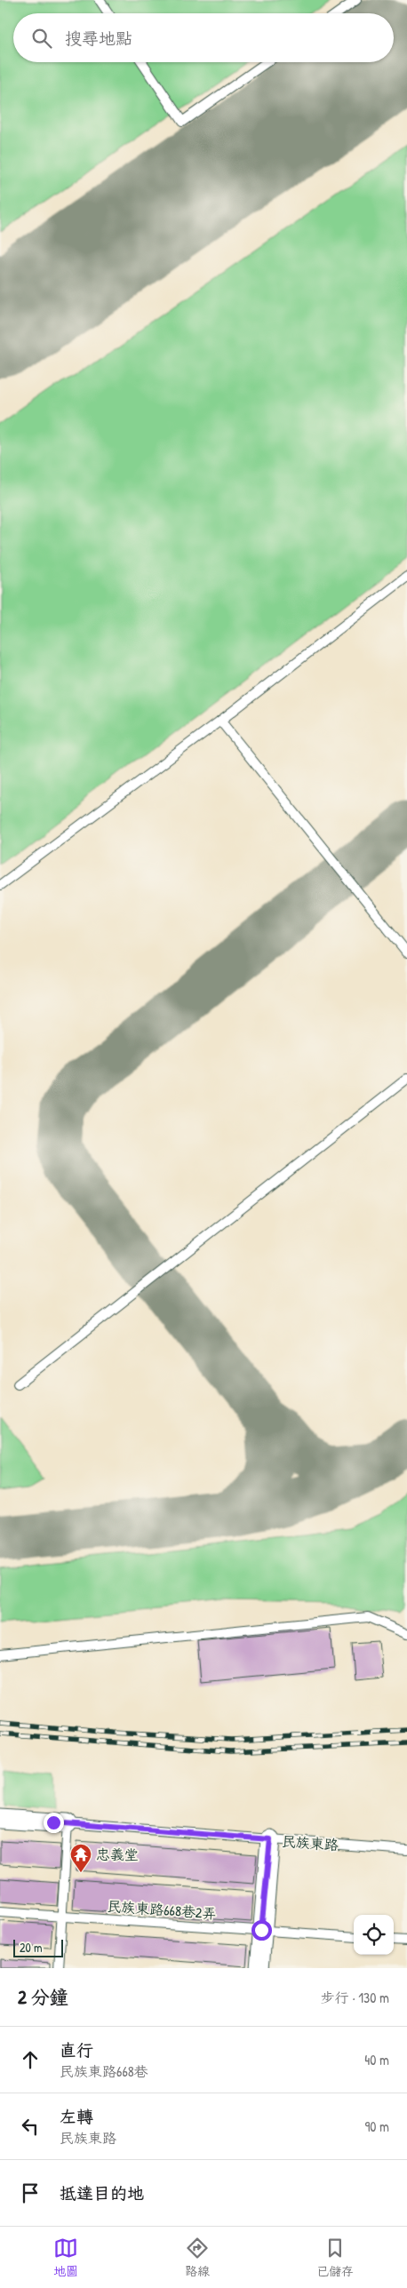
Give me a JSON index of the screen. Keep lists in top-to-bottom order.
{
  "streets": {
    "street": ["民族東路"],
    "lane": ["民族東路668巷2弄"]
  },
  "places": {
    "temple": ["忠義堂"]
  },
  "scale_bar": "20 m",
  "page": {
    "search": "搜尋地點",
    "scale": "20 m",
    "heading": ["2 分鐘", "步行 · 130 m"],
    "list": [
      ["直行", "民族東路668巷", "40 m"],
      ["左轉", "民族東路", "90 m"],
      "抵達目的地"
    ],
    "nav": ["地圖", "路線", "已儲存"]
  }
}
